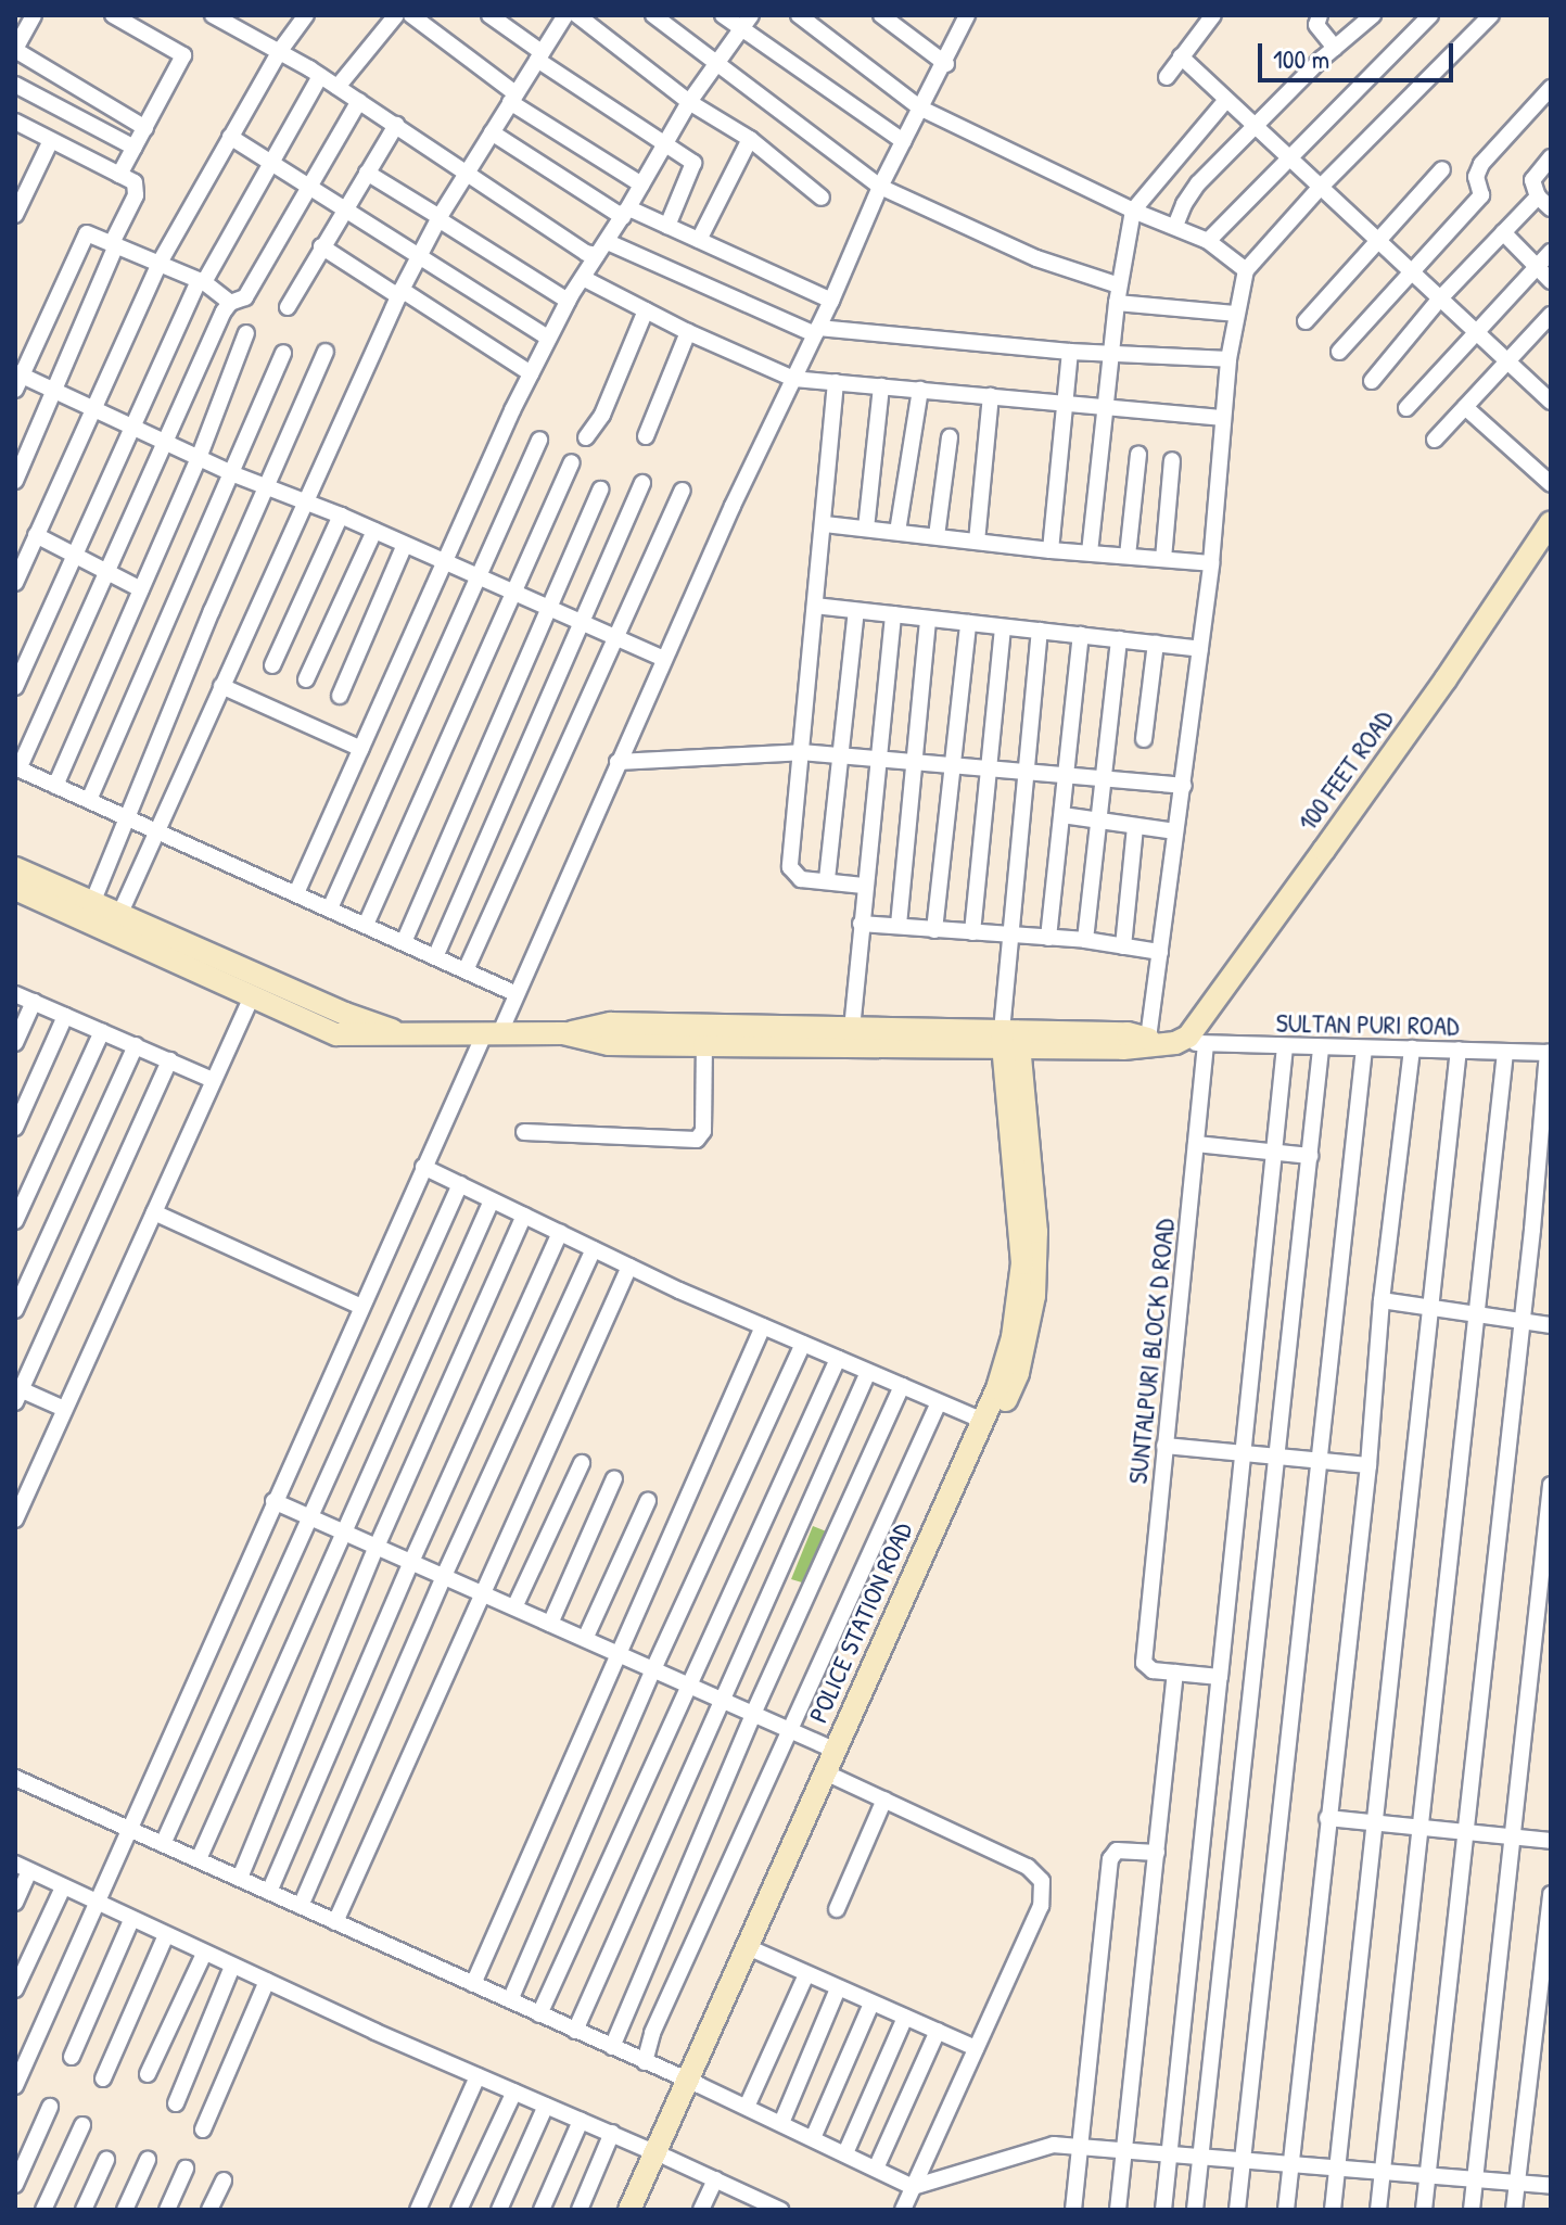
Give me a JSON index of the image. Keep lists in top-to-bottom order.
{
  "streets": {
    "street": [
      "100 FEET ROAD",
      "SULTAN PURI ROAD",
      "SUNTALPURI BLOCK D ROAD",
      "POLICE STATION ROAD"
    ]
  },
  "crossings": [
    ["100 FEET ROAD", "SULTAN PURI ROAD"],
    ["SULTAN PURI ROAD", "SUNTALPURI BLOCK D ROAD"]
  ],
  "scale_bar": "100 m"
}
